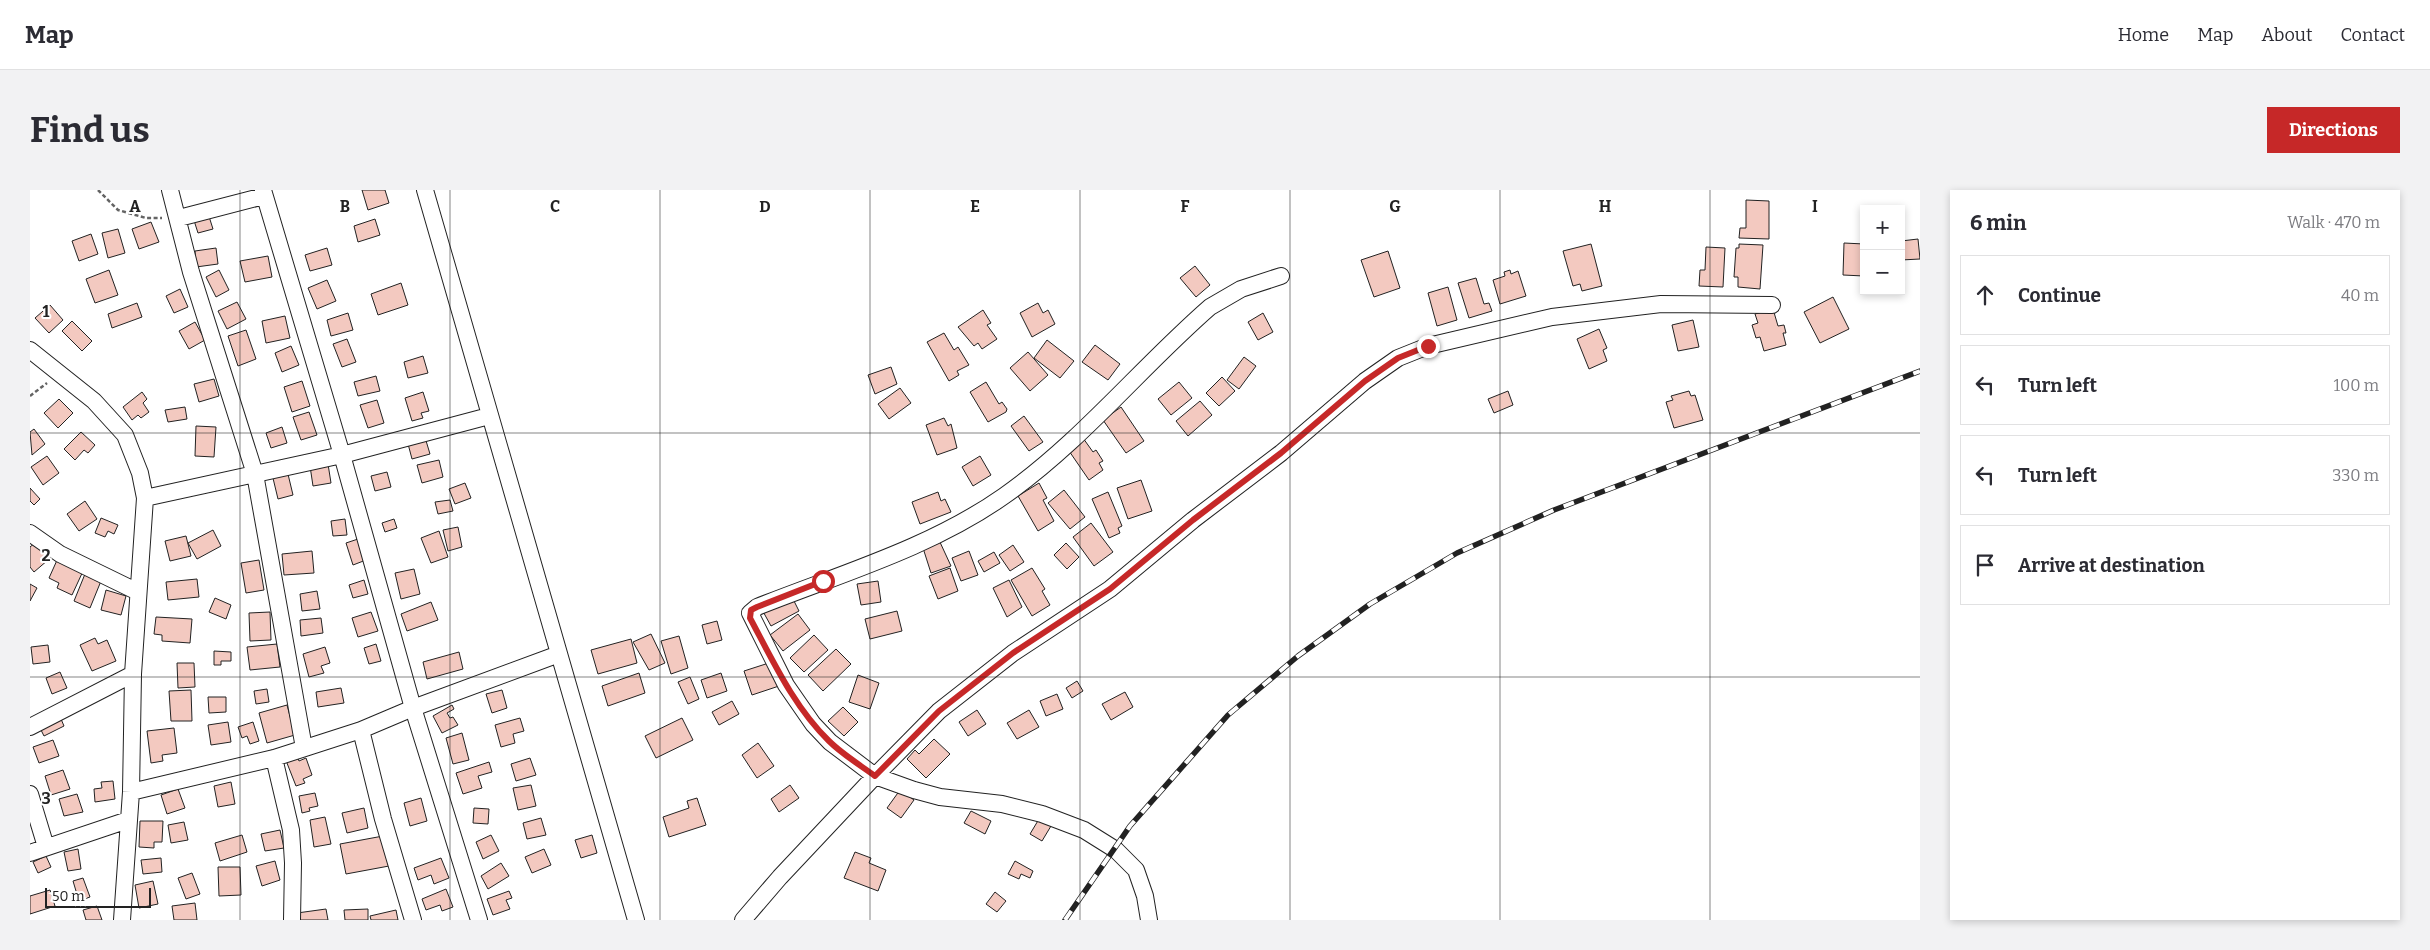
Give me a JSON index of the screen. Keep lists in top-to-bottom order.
{
  "scale_bar": "50 m",
  "page": {
    "header": "Map",
    "nav": [
      "Home",
      "Map",
      "About",
      "Contact"
    ],
    "buttons": "Directions",
    "title": "Find us",
    "heading": ["6 min", "Walk · 470 m"],
    "map_buttons": ["+", "−"],
    "list": [
      ["Continue", "40 m"],
      ["Turn left", "100 m"],
      ["Turn left", "330 m"],
      "Arrive at destination"
    ],
    "scale": "50 m"
  },
  "grid": {
    "columns": [
      "A",
      "B",
      "C",
      "D",
      "E",
      "F",
      "G",
      "H",
      "I"
    ],
    "rows": ["1", "2", "3"]
  }
}
